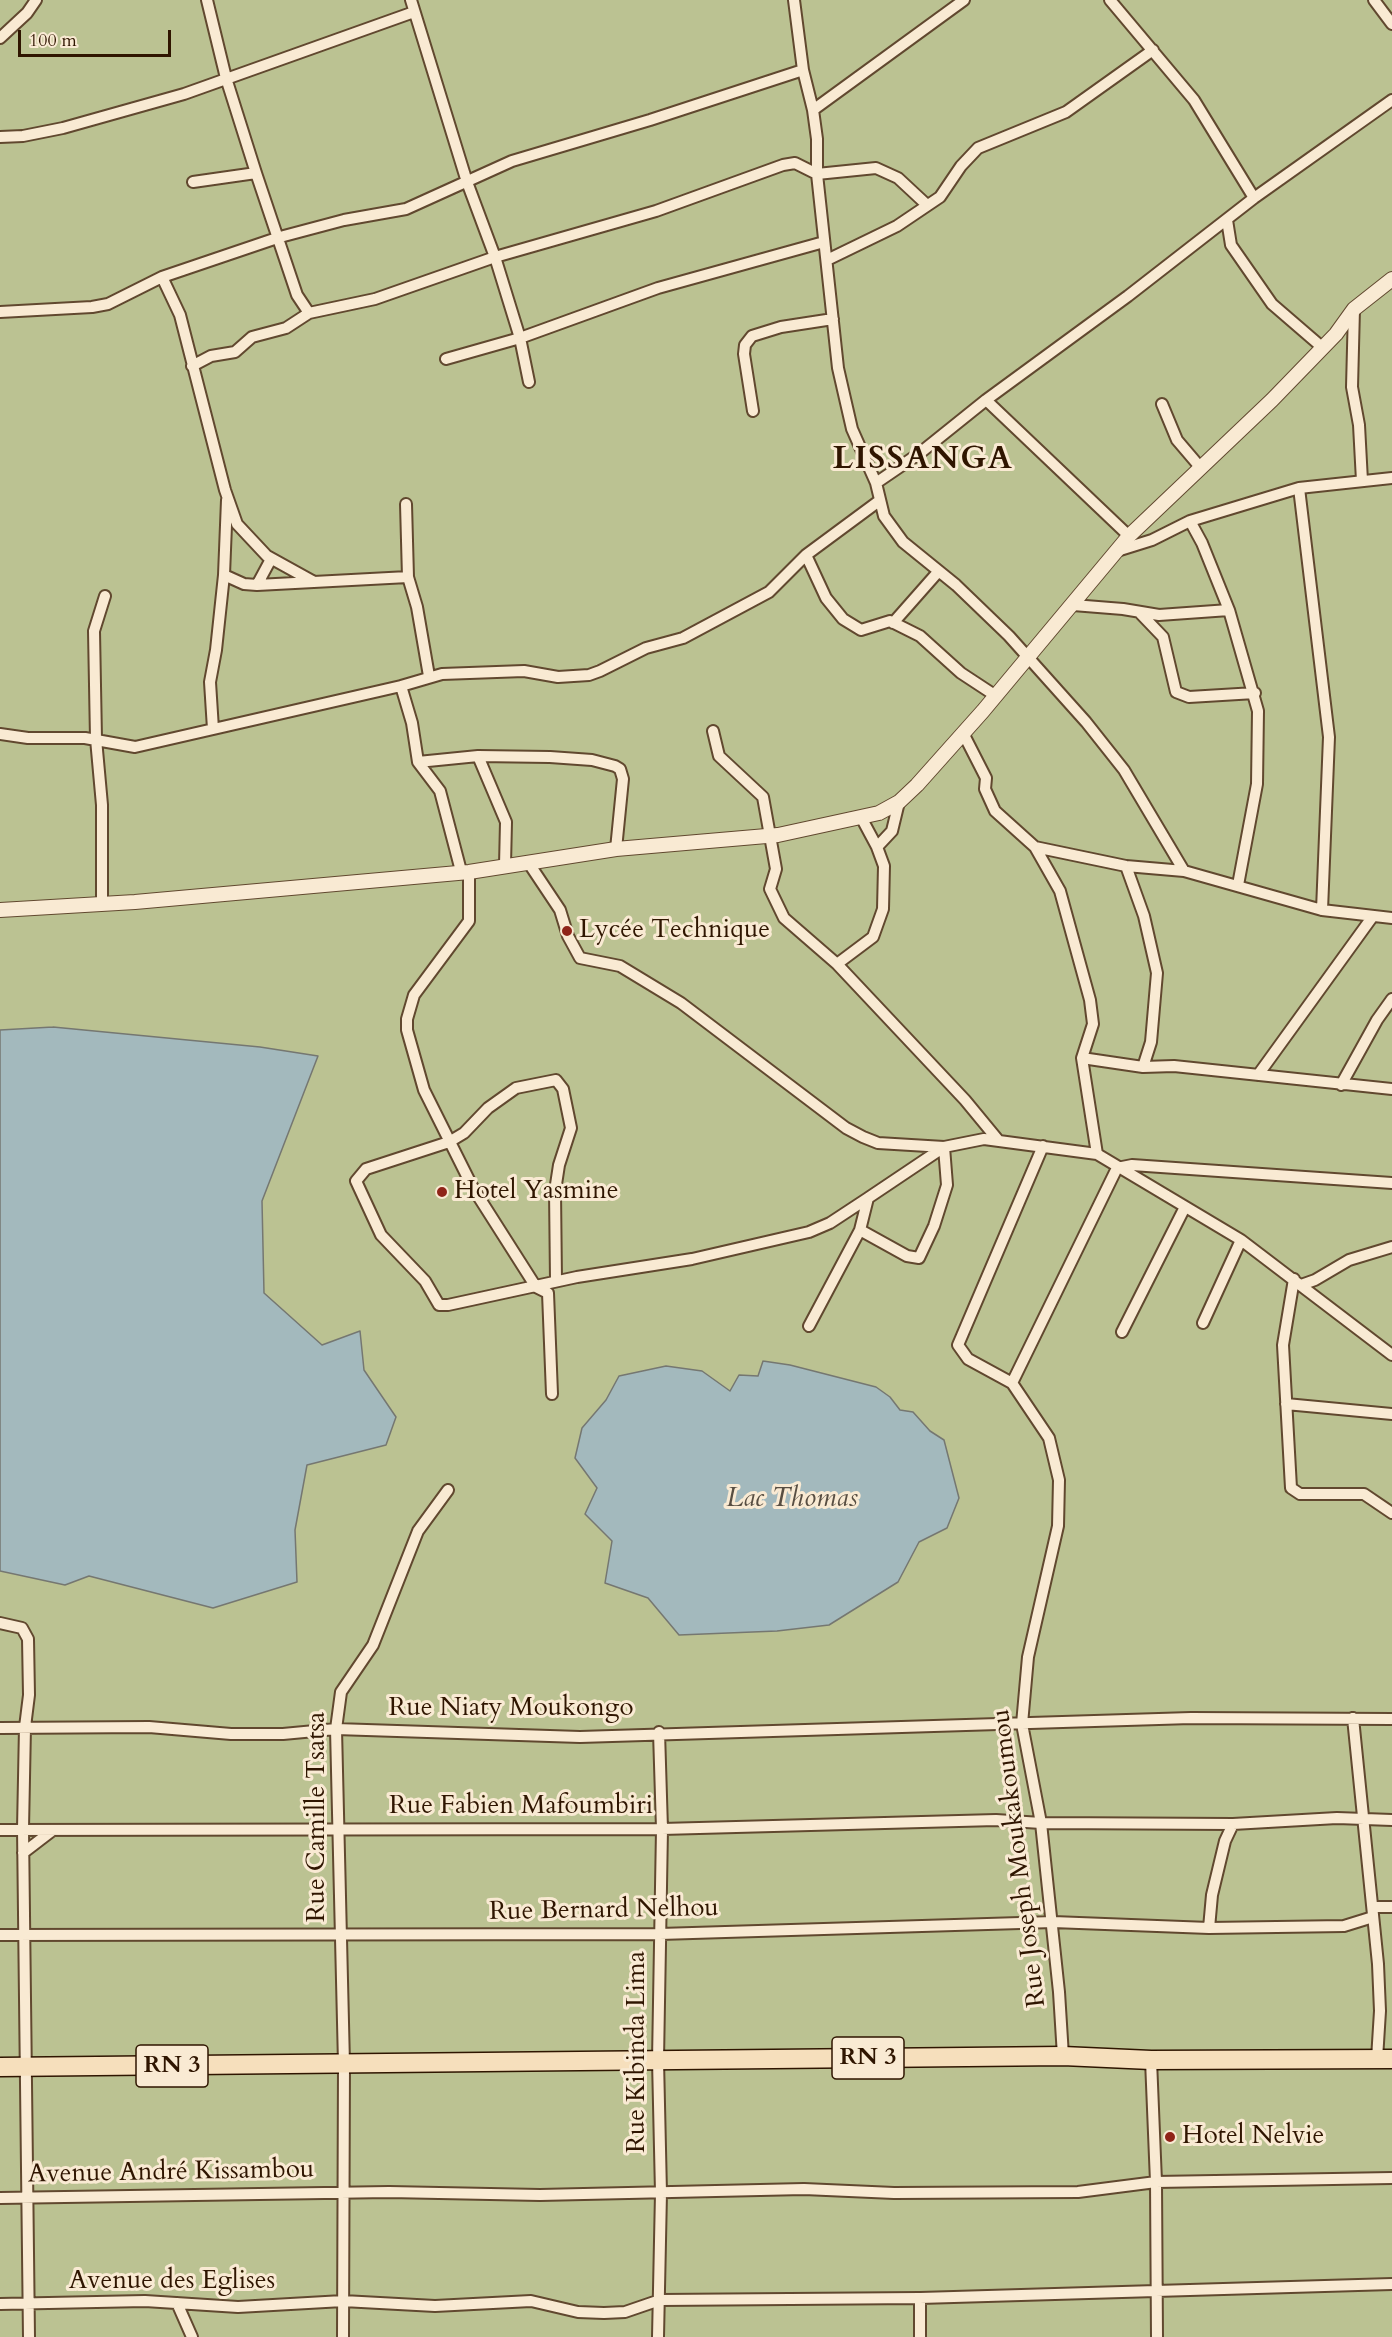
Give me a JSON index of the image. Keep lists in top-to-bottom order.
{
  "streets": {
    "highway": ["RN 3"],
    "street": [
      "Rue Niaty Moukongo",
      "Rue Fabien Mafoumbiri",
      "Rue Camille Tsatsa",
      "Rue Joseph Moukakoumou",
      "Rue Bernard Nelhou",
      "Rue Kibinda Lima",
      "Avenue André Kissambou",
      "Avenue des Eglises"
    ]
  },
  "crossings": [
    ["Rue Niaty Moukongo", "Rue Camille Tsatsa"],
    ["Rue Niaty Moukongo", "Rue Joseph Moukakoumou"],
    ["Rue Niaty Moukongo", "Rue Kibinda Lima"],
    ["Rue Fabien Mafoumbiri", "Rue Camille Tsatsa"],
    ["Rue Fabien Mafoumbiri", "Rue Joseph Moukakoumou"],
    ["Rue Fabien Mafoumbiri", "Rue Kibinda Lima"],
    ["Rue Camille Tsatsa", "Rue Bernard Nelhou"],
    ["Rue Camille Tsatsa", "RN 3"],
    ["Rue Camille Tsatsa", "Avenue André Kissambou"],
    ["Rue Camille Tsatsa", "Avenue des Eglises"],
    ["Rue Joseph Moukakoumou", "Rue Bernard Nelhou"],
    ["Rue Joseph Moukakoumou", "RN 3"],
    ["Rue Bernard Nelhou", "Rue Kibinda Lima"],
    ["Rue Kibinda Lima", "RN 3"],
    ["Rue Kibinda Lima", "Avenue André Kissambou"],
    ["Rue Kibinda Lima", "Avenue des Eglises"]
  ],
  "districts": ["LISSANGA"],
  "water": ["Lac Thomas"],
  "places": ["Lycée Technique", "Hotel Yasmine", "Hotel Nelvie"],
  "scale_bar": "100 m"
}
